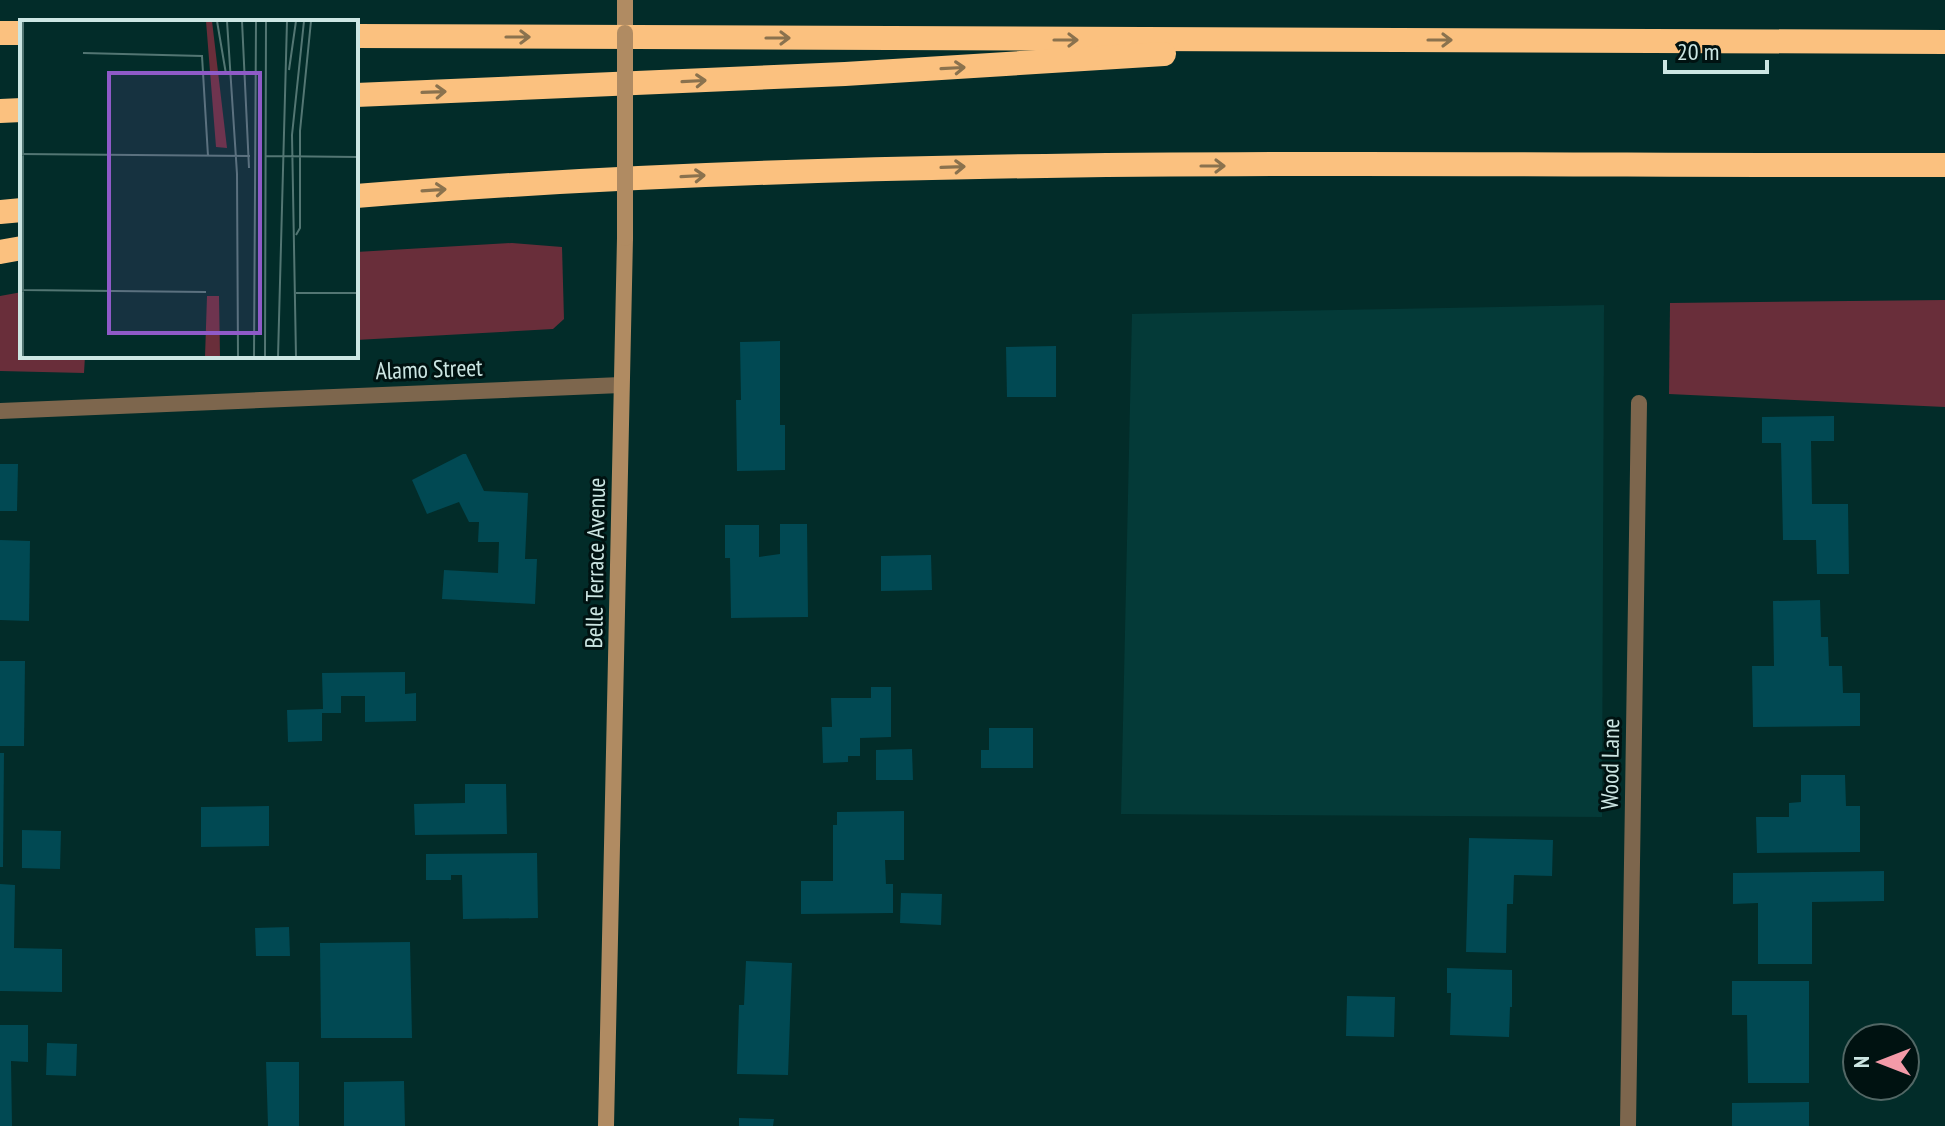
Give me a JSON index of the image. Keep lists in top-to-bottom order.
{
  "streets": {
    "street": ["Alamo Street", "Belle Terrace Avenue", "Wood Lane"]
  },
  "crossings": [
    ["Alamo Street", "Belle Terrace Avenue"]
  ],
  "scale_bar": "20 m",
  "north": "left"
}
